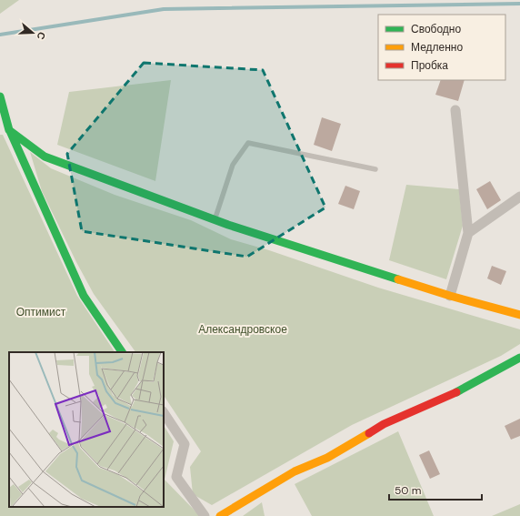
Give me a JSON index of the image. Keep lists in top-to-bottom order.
{
  "parks": ["Оптимист", "Александровское"],
  "legend": ["Свободно", "Медленно", "Пробка"],
  "scale_bar": "50 m",
  "north": "right"
}
